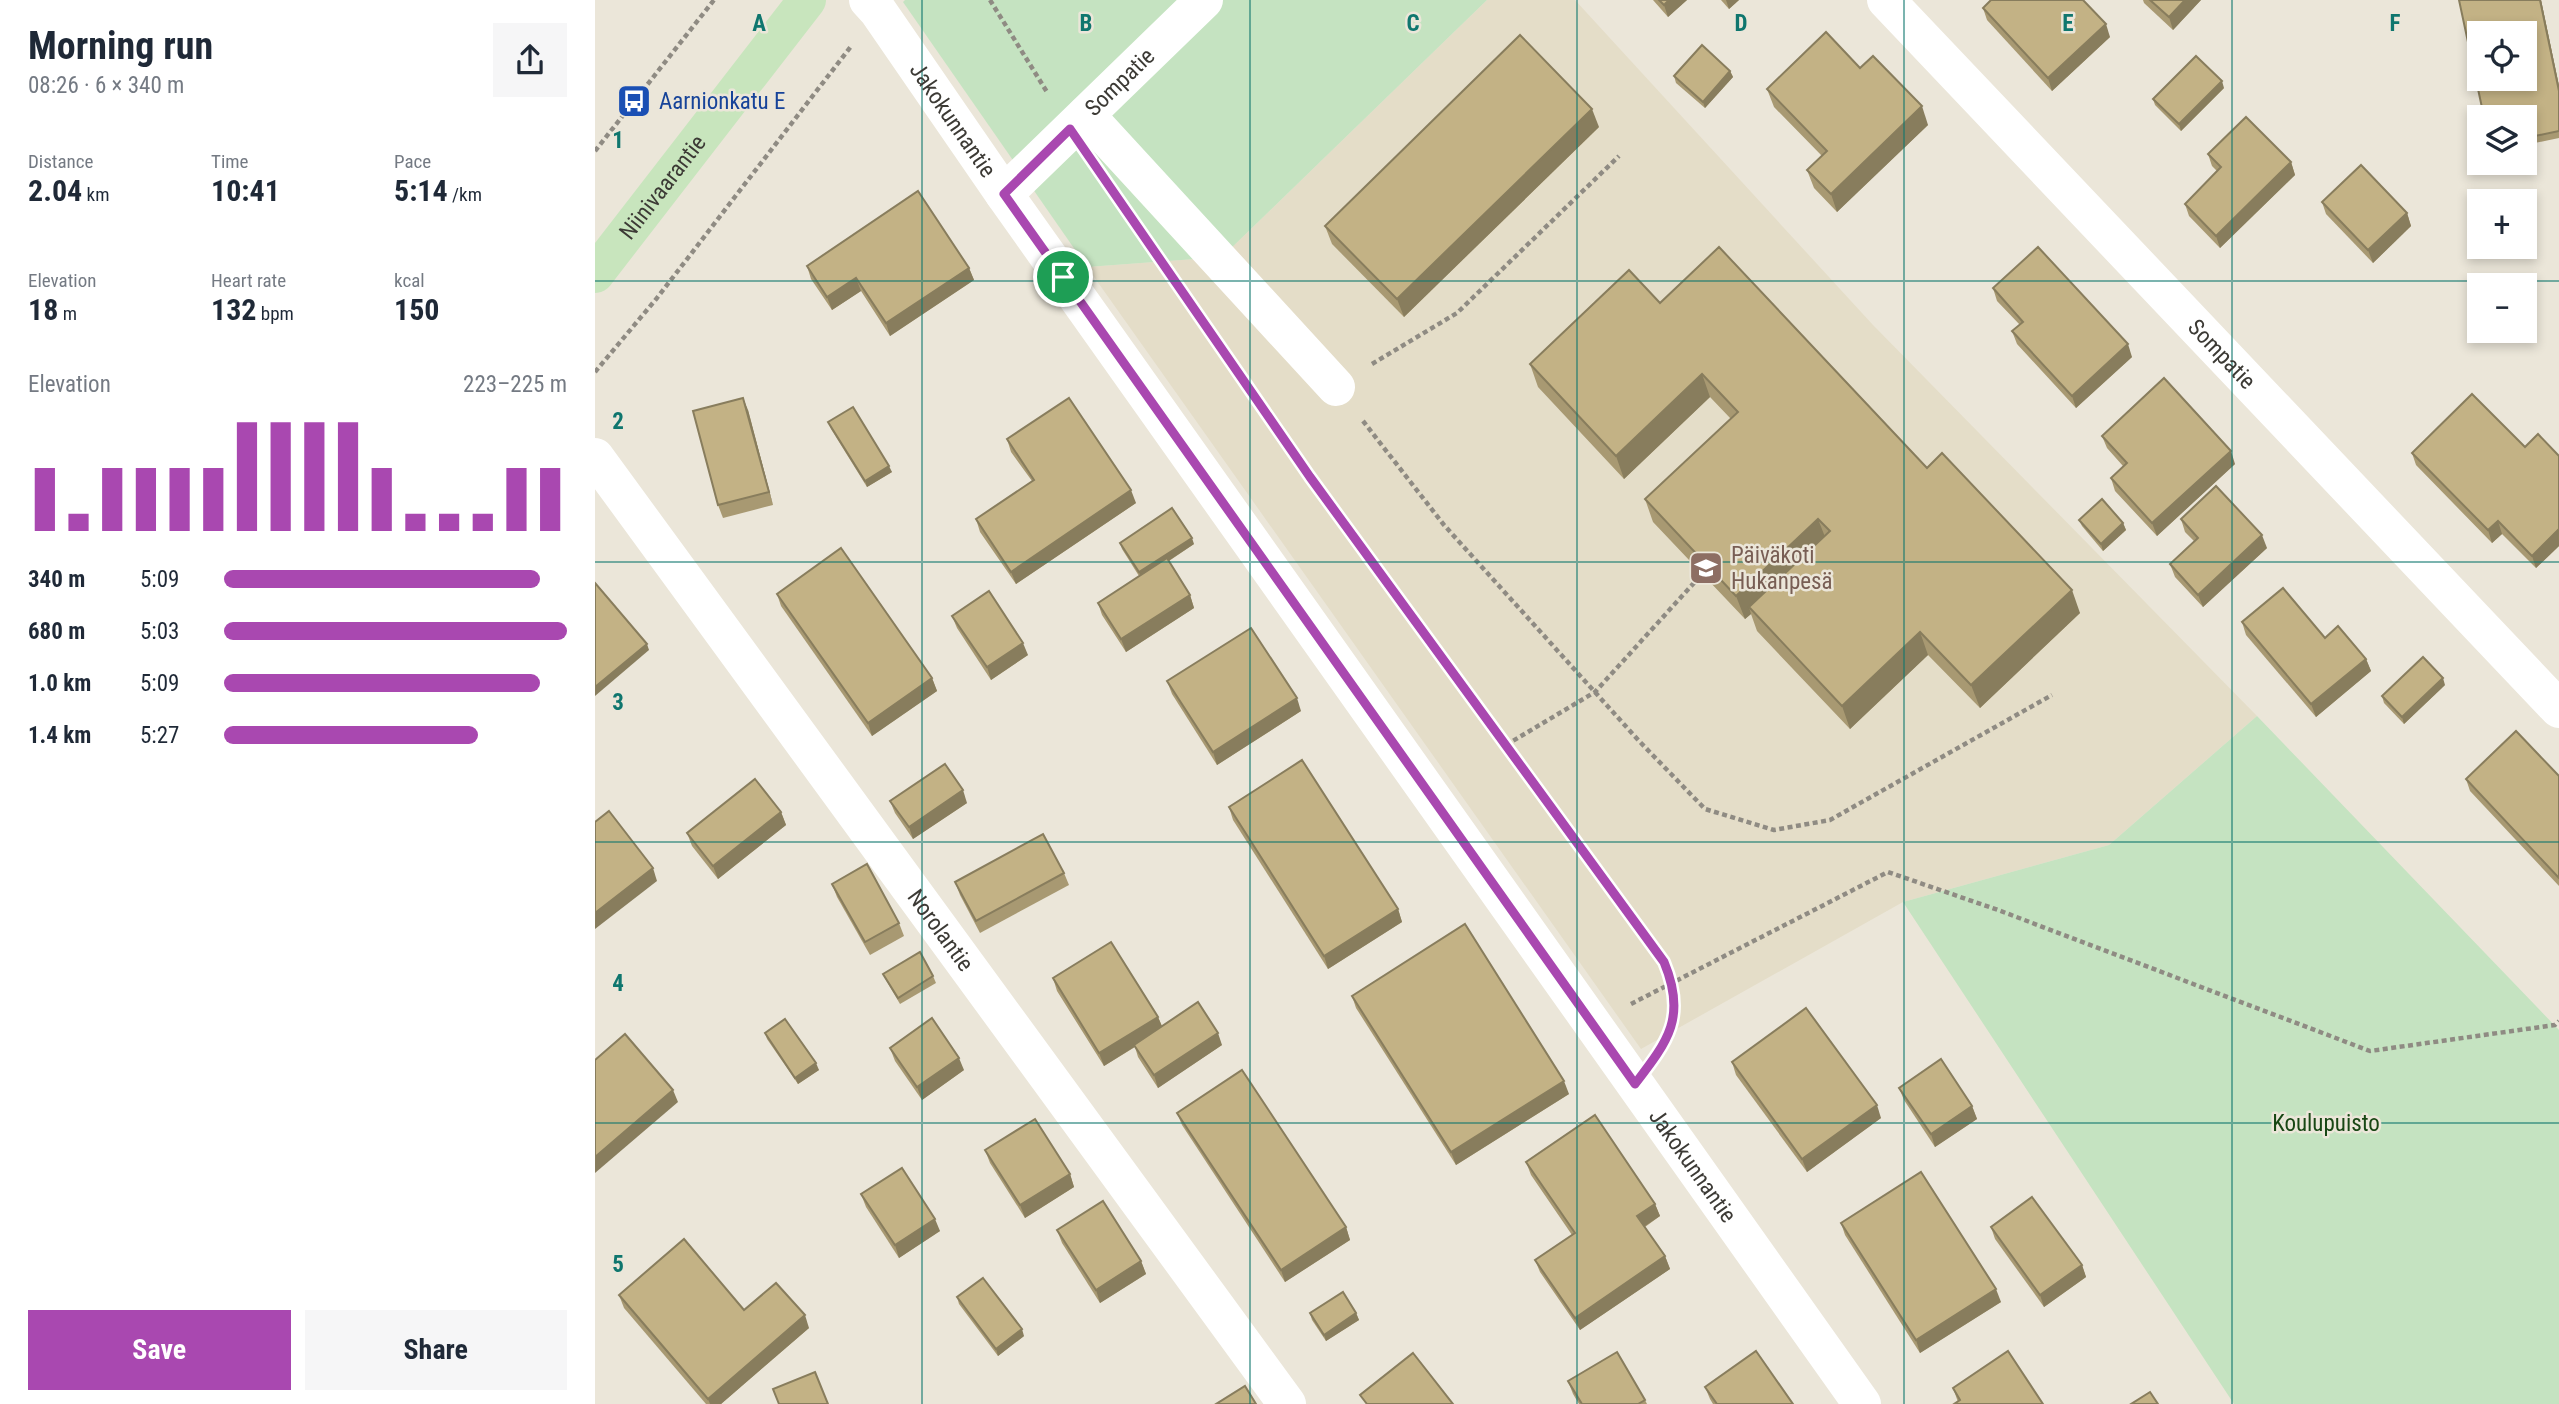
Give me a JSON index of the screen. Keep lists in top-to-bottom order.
{
  "streets": {
    "main road": ["Niinivaarantie"],
    "street": ["Sompatie", "Jakokunnantie", "Norolantie"]
  },
  "crossings": [
    ["Sompatie", "Jakokunnantie"]
  ],
  "parks": ["Koulupuisto"],
  "places": {
    "bus stop": ["Aarnionkatu E"],
    "school or university": ["Päiväkoti Hukanpesä"]
  },
  "page": {
    "heading": ["Morning run", "08:26 · 6 × 340 m"],
    "map_buttons": ["+", "−"],
    "stats": [
      ["Distance", "2.04 km"],
      ["Time", "10:41"],
      ["Pace", "5:14 /km"],
      ["Elevation", "18 m"],
      ["Heart rate", "132 bpm"],
      ["kcal", "150"]
    ],
    "chart": ["Elevation", "223–225 m"],
    "list": [
      {
        "name": "340 m",
        "note": "5:09"
      },
      {
        "name": "680 m",
        "note": "5:03"
      },
      {
        "name": "1.0 km",
        "note": "5:09"
      },
      {
        "name": "1.4 km",
        "note": "5:27"
      }
    ],
    "buttons": ["Save", "Share"]
  },
  "grid": {
    "columns": [
      "A",
      "B",
      "C",
      "D",
      "E",
      "F"
    ],
    "rows": [
      "1",
      "2",
      "3",
      "4",
      "5"
    ]
  }
}
